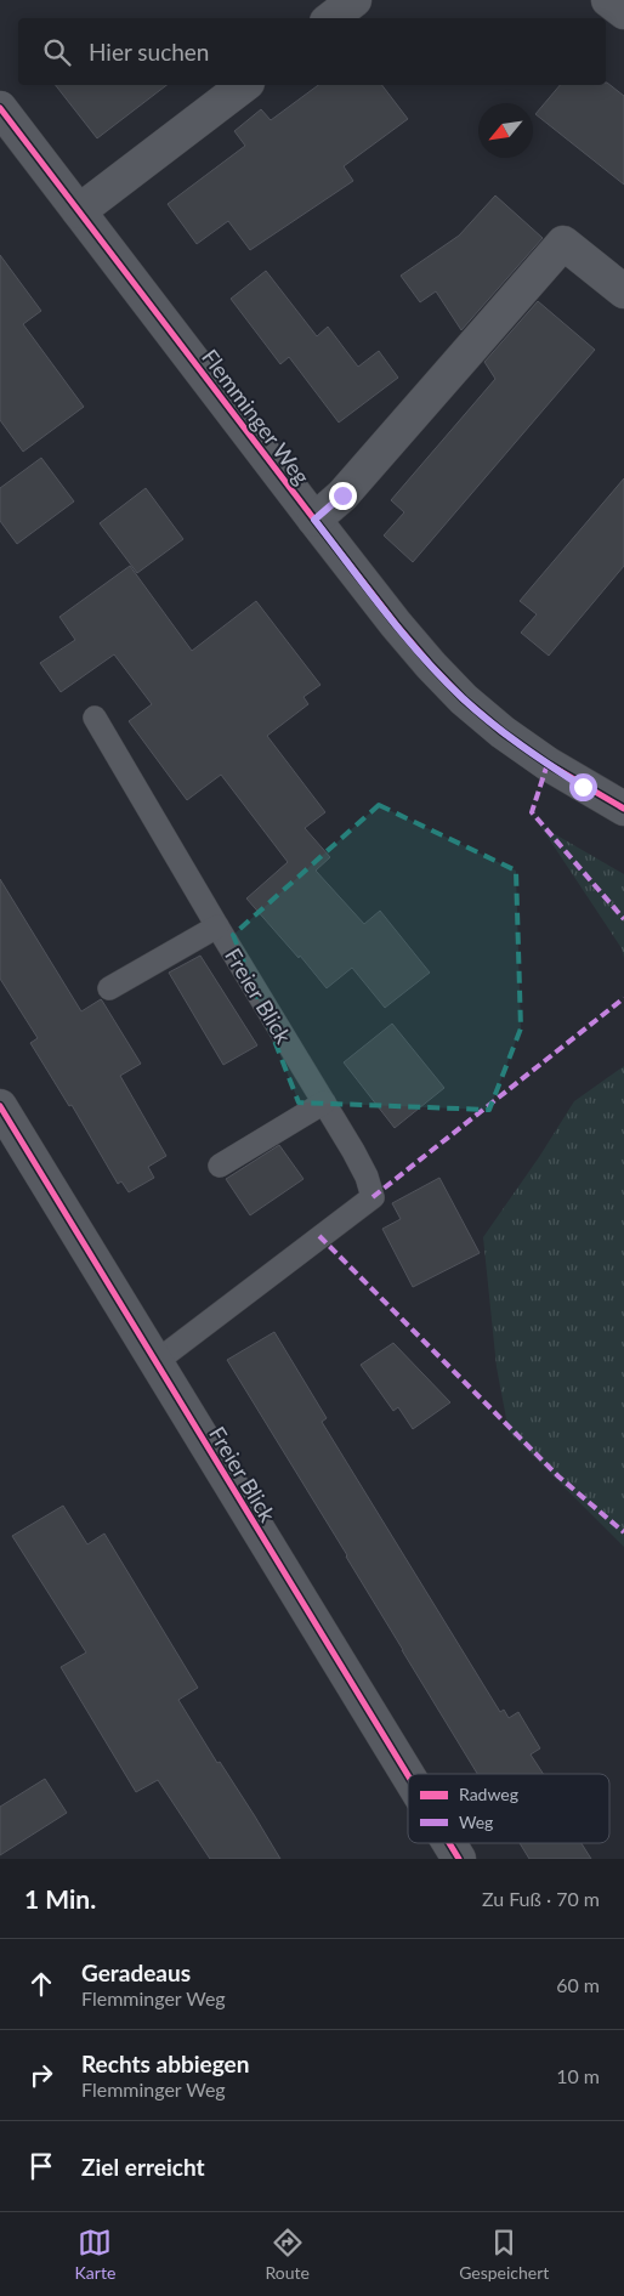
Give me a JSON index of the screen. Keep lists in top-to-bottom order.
{
  "streets": {
    "street": ["Flemminger Weg", "Freier Blick"]
  },
  "legend": ["Radweg", "Weg"],
  "north": "bottom left",
  "page": {
    "search": "Hier suchen",
    "heading": ["1 Min.", "Zu Fuß · 70 m"],
    "list": [
      ["Geradeaus", "Flemminger Weg", "60 m"],
      ["Rechts abbiegen", "Flemminger Weg", "10 m"],
      "Ziel erreicht"
    ],
    "nav": ["Karte", "Route", "Gespeichert"]
  }
}
